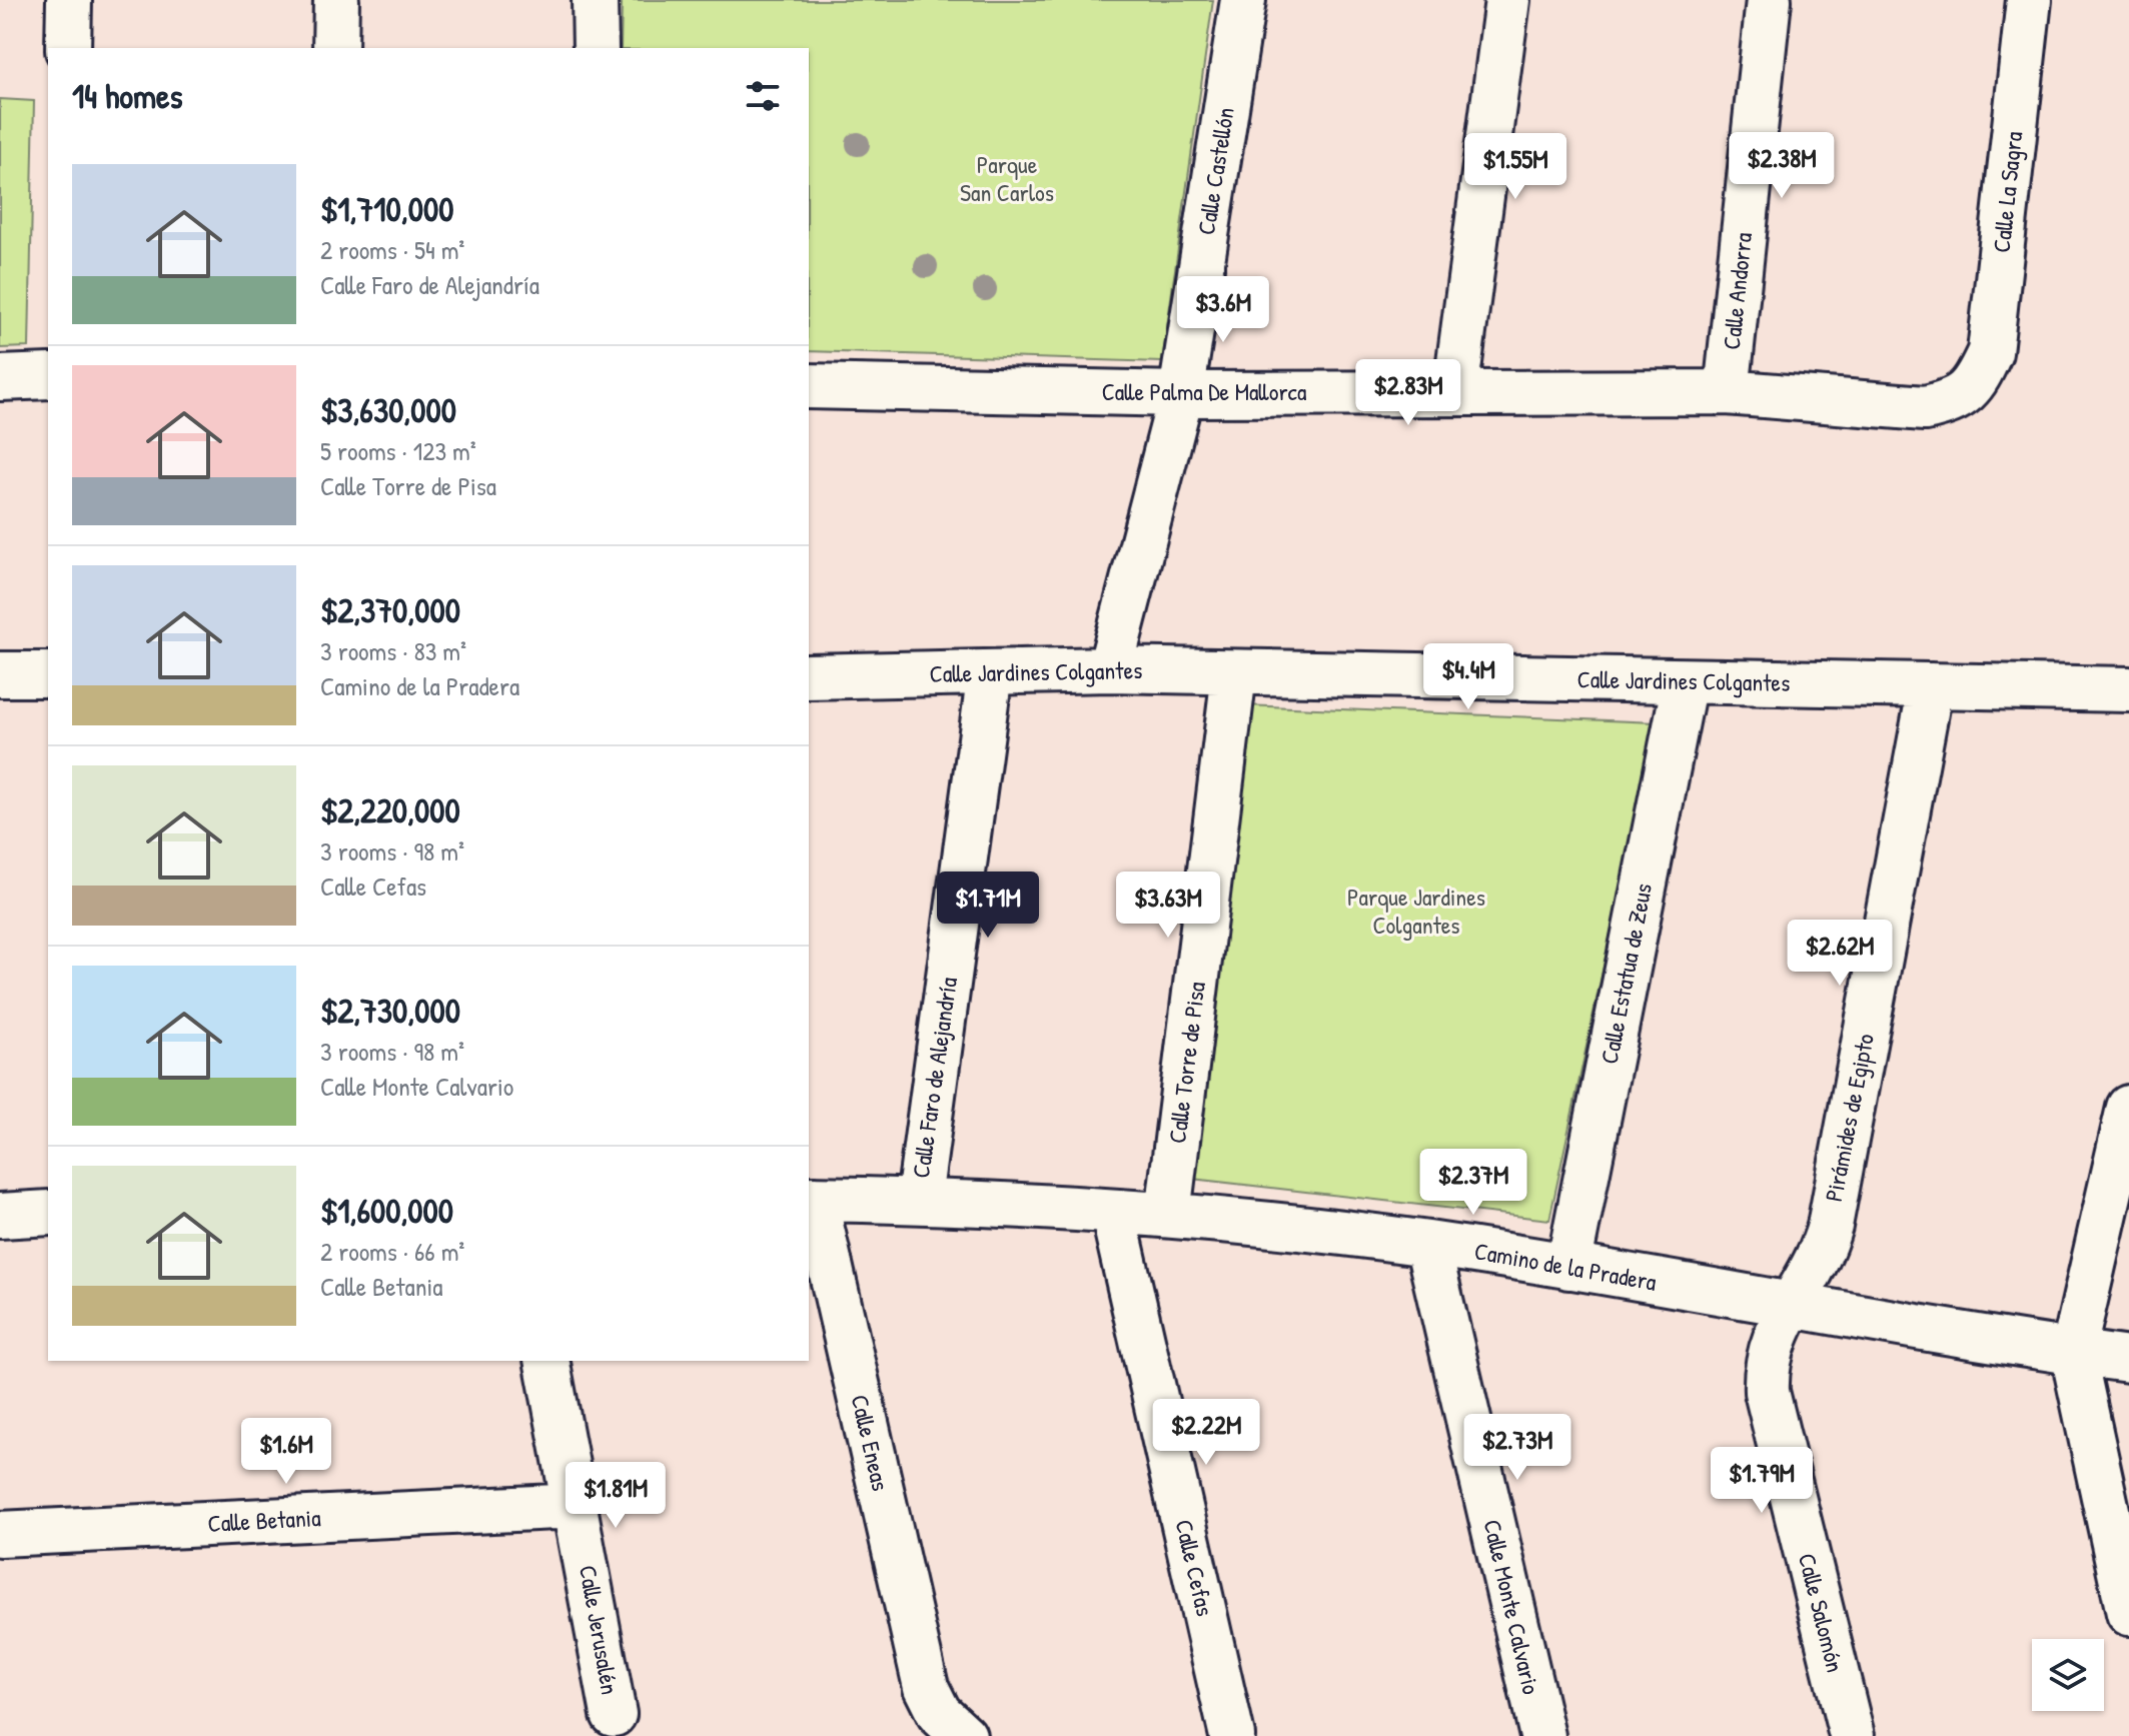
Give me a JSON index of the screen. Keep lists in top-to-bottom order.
{
  "streets": {
    "street": [
      "Calle Castellón",
      "Calle La Sagra",
      "Calle Andorra",
      "Calle Palma De Mallorca",
      "Calle Jardines Colgantes",
      "Calle Estatua de Zeus",
      "Calle Torre de Pisa",
      "Calle Faro de Alejandría",
      "Pirámides de Egipto",
      "Camino de la Pradera",
      "Calle Eneas",
      "Calle Betania",
      "Calle Cefas",
      "Calle Monte Calvario",
      "Calle Salomón",
      "Calle Jerusalén"
    ]
  },
  "crossings": [
    ["Calle Castellón", "Calle Palma De Mallorca"],
    ["Calle Castellón", "Calle Jardines Colgantes"],
    ["Calle La Sagra", "Calle Palma De Mallorca"],
    ["Calle Andorra", "Calle Palma De Mallorca"],
    ["Calle Jardines Colgantes", "Calle Estatua de Zeus"],
    ["Calle Jardines Colgantes", "Calle Torre de Pisa"],
    ["Calle Jardines Colgantes", "Calle Faro de Alejandría"],
    ["Calle Jardines Colgantes", "Pirámides de Egipto"],
    ["Calle Estatua de Zeus", "Camino de la Pradera"],
    ["Calle Torre de Pisa", "Camino de la Pradera"],
    ["Calle Faro de Alejandría", "Camino de la Pradera"],
    ["Pirámides de Egipto", "Camino de la Pradera"],
    ["Pirámides de Egipto", "Calle Salomón"],
    ["Camino de la Pradera", "Calle Eneas"],
    ["Camino de la Pradera", "Calle Cefas"],
    ["Camino de la Pradera", "Calle Monte Calvario"],
    ["Camino de la Pradera", "Calle Salomón"],
    ["Calle Betania", "Calle Jerusalén"]
  ],
  "parks": ["Parque San Carlos", "Parque Jardines Colgantes"],
  "page": {
    "heading": "14 homes",
    "price": [
      "$2.38M",
      "$1.55M",
      "$3.6M",
      "$2.83M",
      "$4.4M",
      "$1.71M",
      "$3.63M",
      "$2.62M",
      "$2.37M",
      "$2.22M",
      "$2.73M",
      "$1.6M",
      "$1.79M",
      "$1.81M"
    ],
    "list": [
      {
        "name": "$1,710,000",
        "note": "2 rooms · 54 m² · Calle Faro de Alejandría"
      },
      {
        "name": "$3,630,000",
        "note": "5 rooms · 123 m² · Calle Torre de Pisa"
      },
      {
        "name": "$2,370,000",
        "note": "3 rooms · 83 m² · Camino de la Pradera"
      },
      {
        "name": "$2,220,000",
        "note": "3 rooms · 98 m² · Calle Cefas"
      },
      {
        "name": "$2,730,000",
        "note": "3 rooms · 98 m² · Calle Monte Calvario"
      },
      {
        "name": "$1,600,000",
        "note": "2 rooms · 66 m² · Calle Betania"
      }
    ]
  }
}
